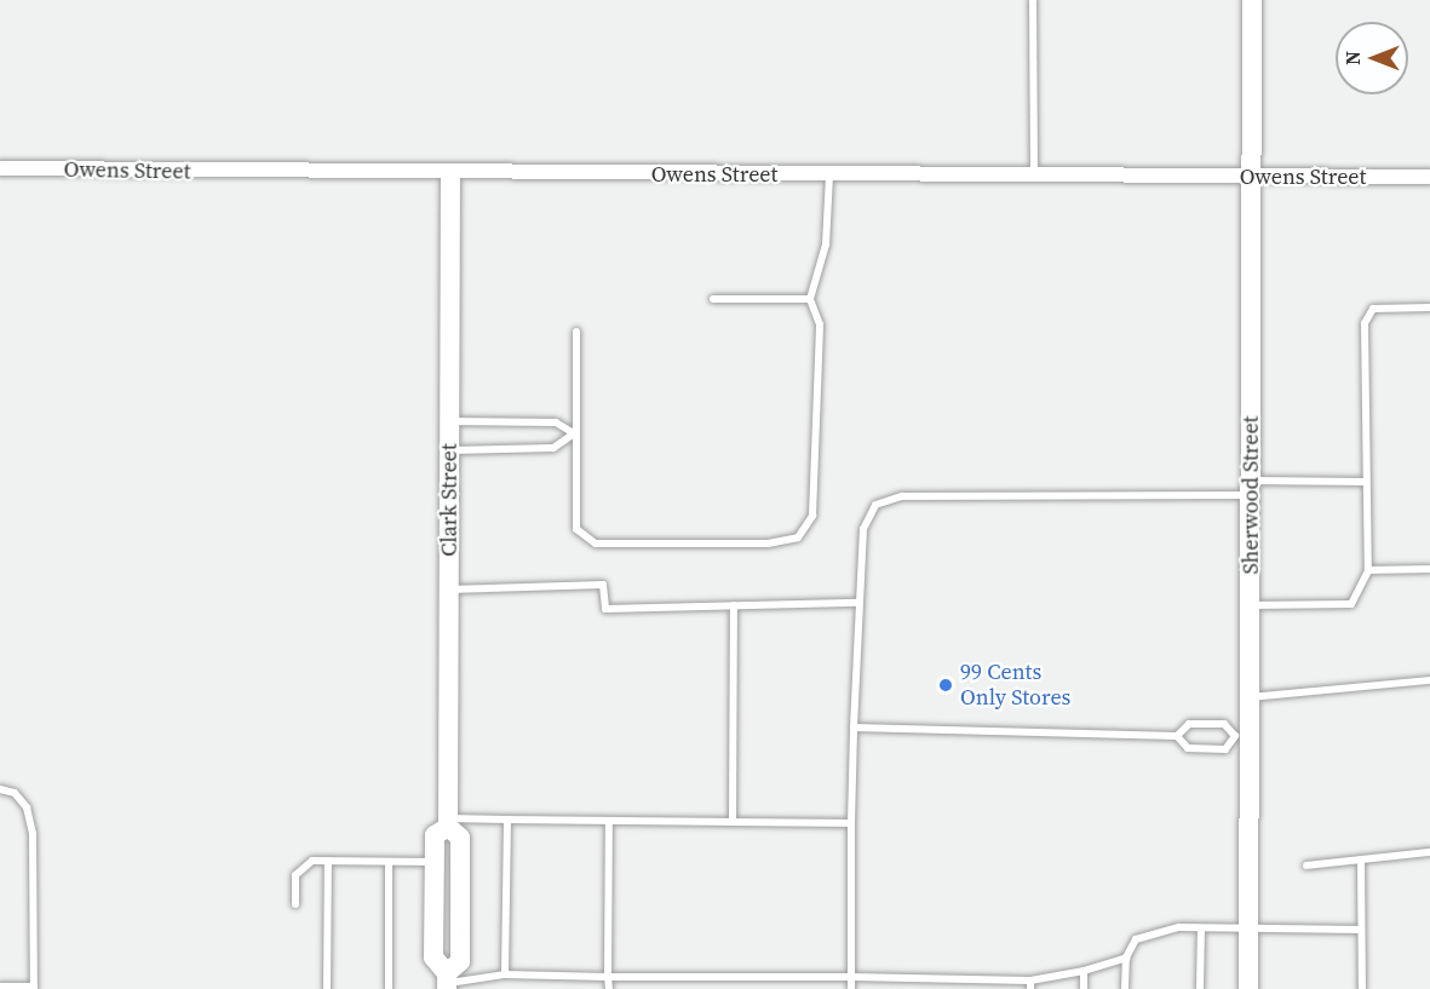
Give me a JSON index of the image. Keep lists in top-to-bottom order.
{
  "streets": {
    "street": ["Owens Street", "Sherwood Street", "Clark Street"]
  },
  "crossings": [
    ["Owens Street", "Sherwood Street"],
    ["Owens Street", "Clark Street"]
  ],
  "places": ["99 Cents Only Stores"],
  "north": "left"
}
